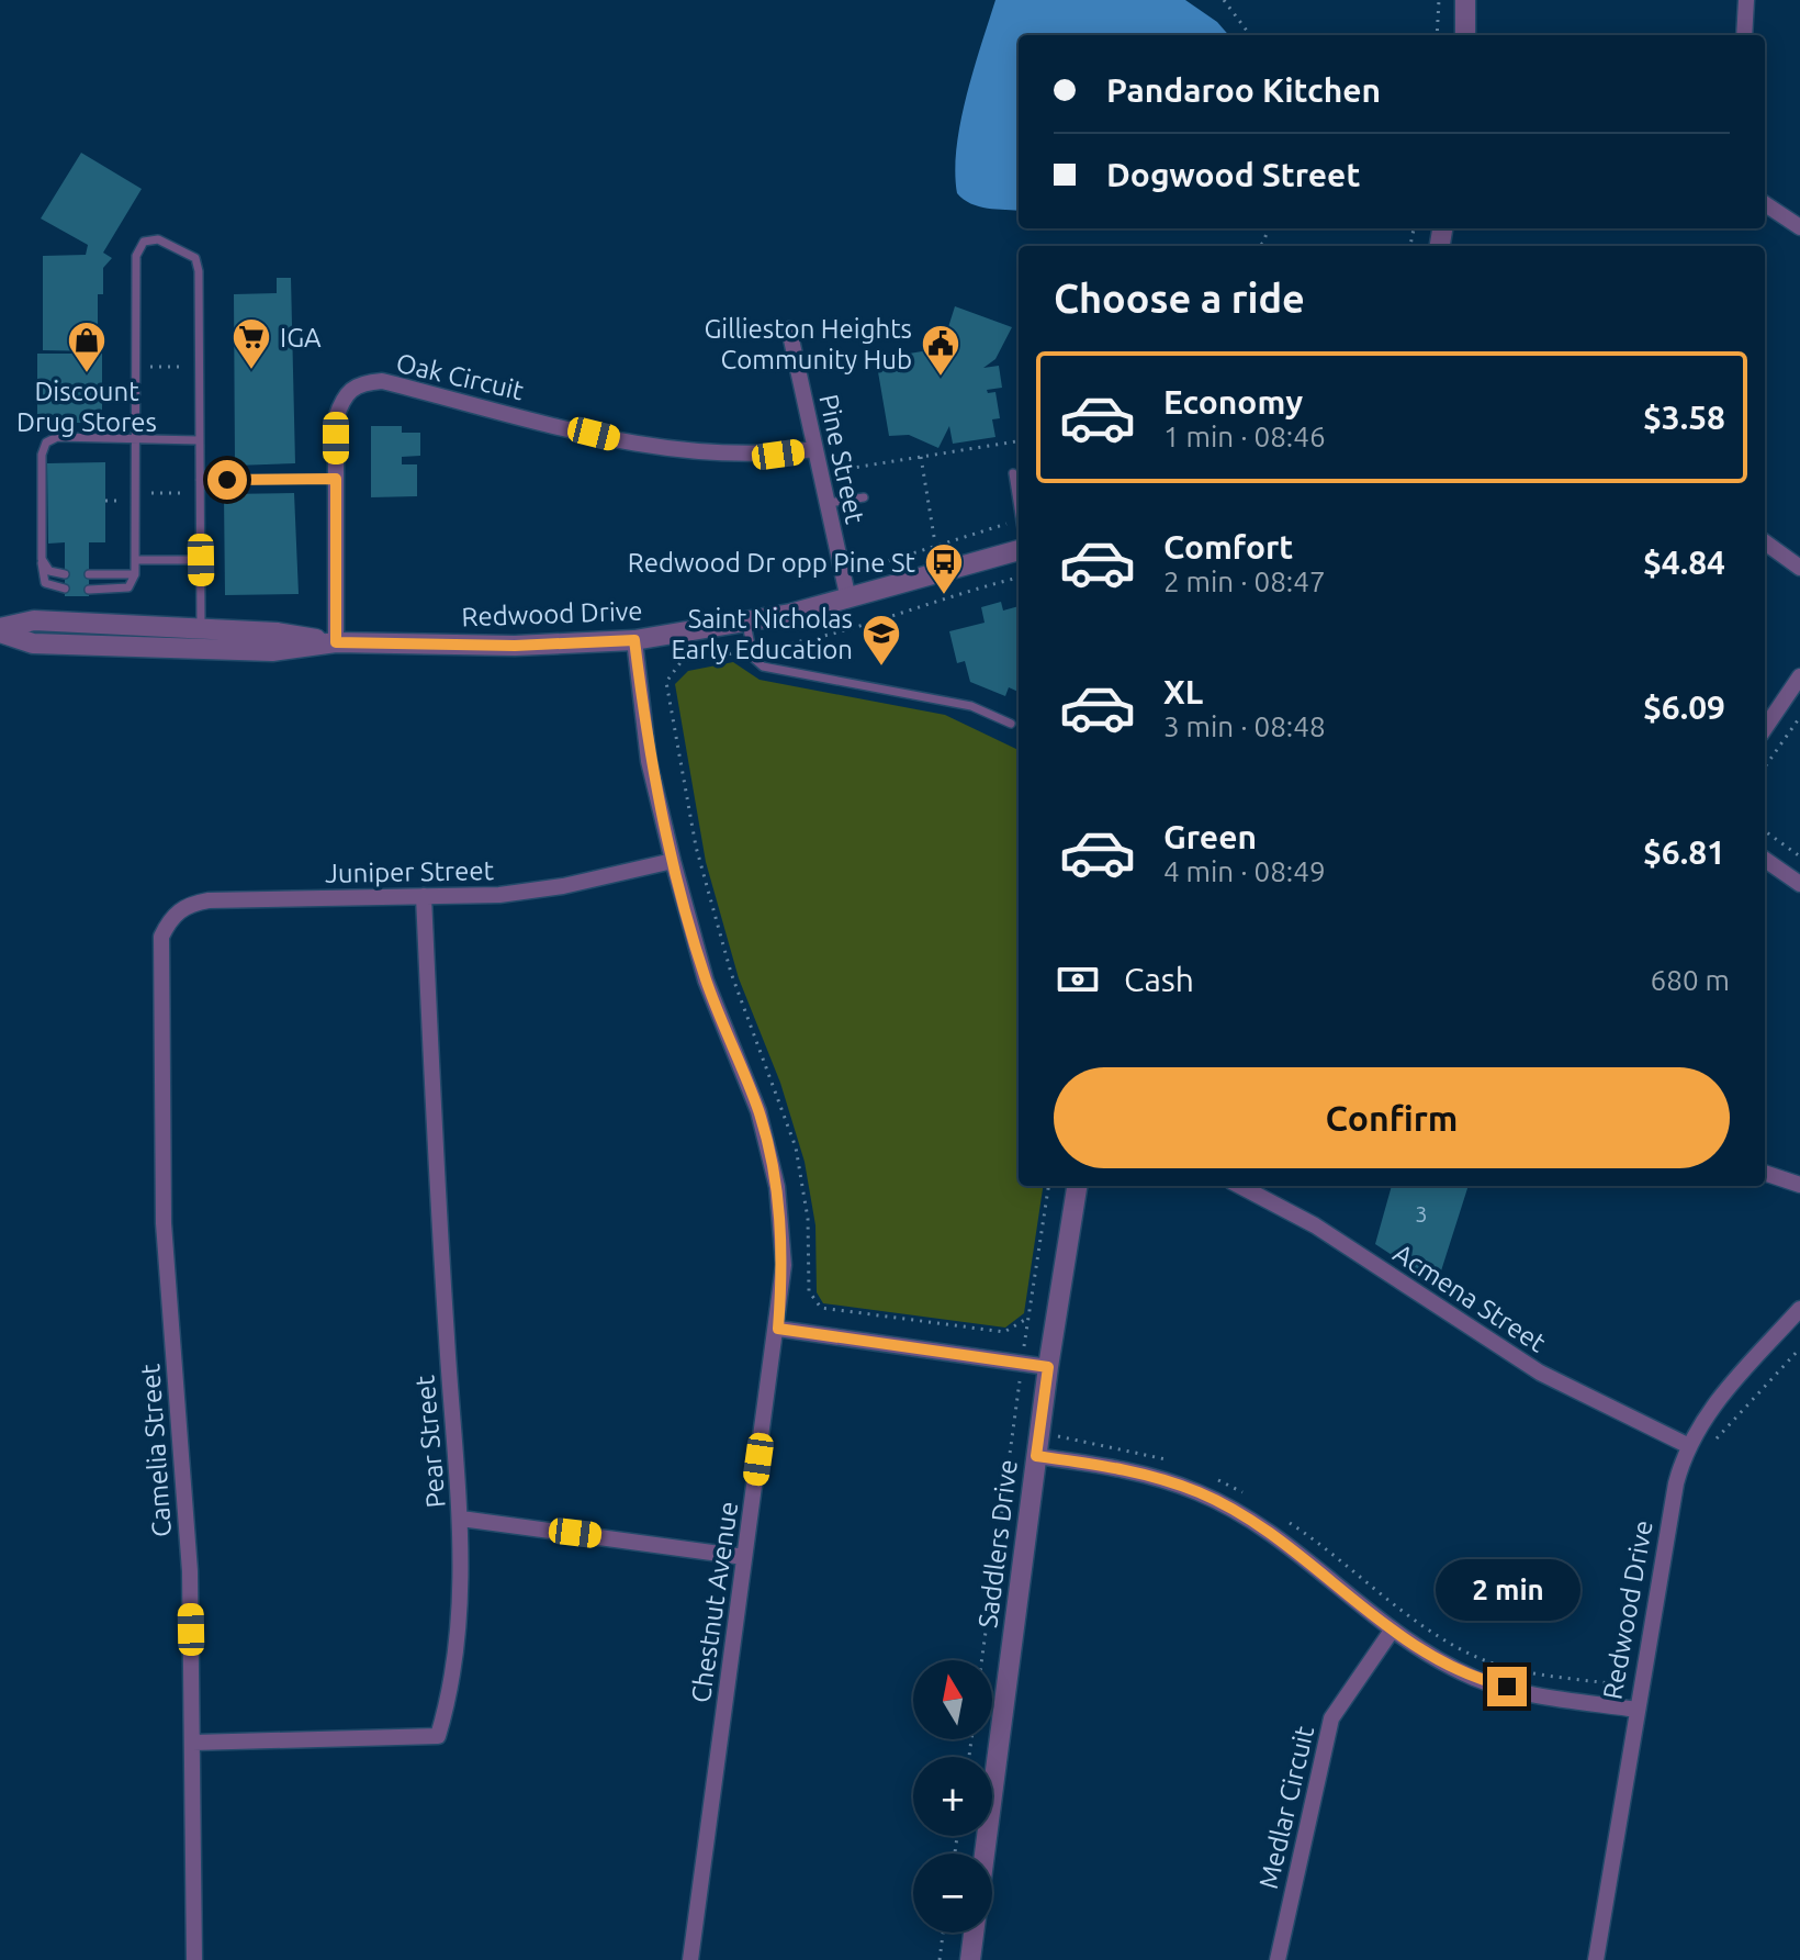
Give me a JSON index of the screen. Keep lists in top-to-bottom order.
{
  "streets": {
    "street": [
      "Oak Circuit",
      "Pine Street",
      "Redwood Drive",
      "Juniper Street",
      "Acmena Street",
      "Pear Street",
      "Camelia Street",
      "Saddlers Drive",
      "Chestnut Avenue",
      "Medlar Circuit"
    ]
  },
  "crossings": [
    ["Oak Circuit", "Pine Street"],
    ["Oak Circuit", "Redwood Drive"],
    ["Pine Street", "Redwood Drive"],
    ["Redwood Drive", "Acmena Street"],
    ["Redwood Drive", "Chestnut Avenue"],
    ["Juniper Street", "Pear Street"],
    ["Juniper Street", "Camelia Street"],
    ["Juniper Street", "Chestnut Avenue"],
    ["Pear Street", "Camelia Street"]
  ],
  "places": {
    "supermarket": ["IGA"],
    "shop": ["Discount Drug Stores"],
    "public building": ["Gillieston Heights Community Hub"],
    "bus stop": ["Redwood Dr opp Pine St"],
    "school or university": ["Saint Nicholas Early Education"]
  },
  "house_numbers": ["3"],
  "north": "top",
  "page": {
    "banner": ["Pandaroo Kitchen", "Dogwood Street"],
    "heading": "Choose a ride",
    "list": [
      {
        "name": "Economy",
        "note": "1 min · 08:46",
        "value": "$3.58"
      },
      {
        "name": "Comfort",
        "note": "2 min · 08:47",
        "value": "$4.84"
      },
      {
        "name": "XL",
        "note": "3 min · 08:48",
        "value": "$6.09"
      },
      {
        "name": "Green",
        "note": "4 min · 08:49",
        "value": "$6.81"
      }
    ],
    "pay": ["Cash", "680 m"],
    "buttons": "Confirm",
    "bubble": "2 min",
    "map_buttons": ["+", "−"]
  }
}
